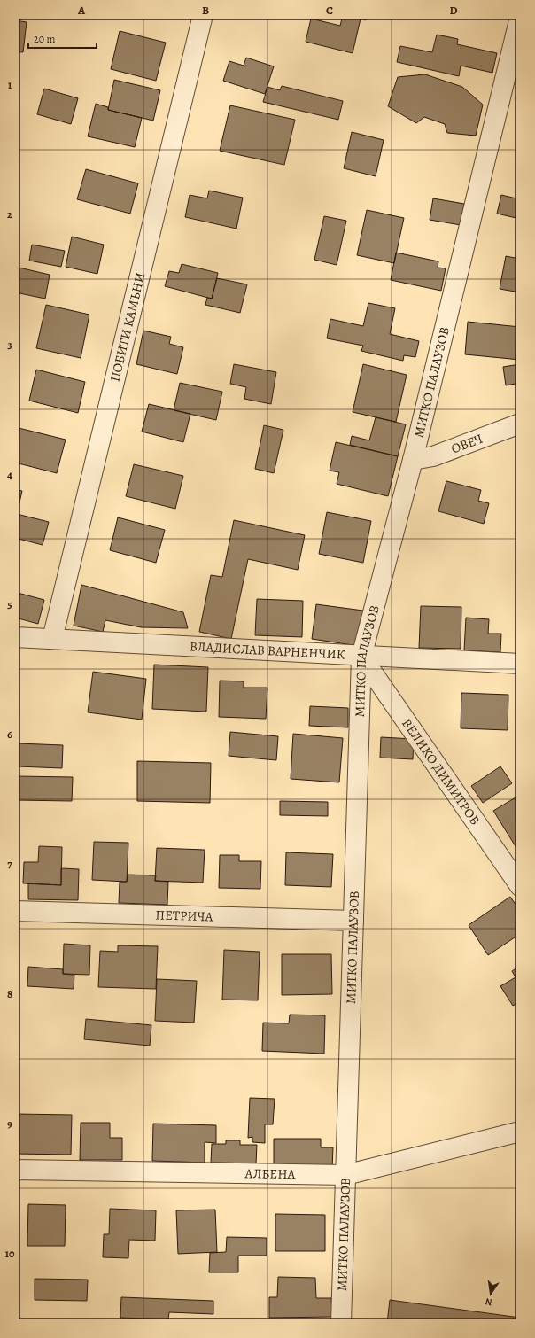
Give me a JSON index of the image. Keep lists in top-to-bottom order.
{
  "streets": {
    "street": [
      "ПОБИТИ КАМЪНИ",
      "МИТКО ПАЛАУЗОВ",
      "ОВЕЧ",
      "ВЛАДИСЛАВ ВАРНЕНЧИК",
      "ВЕЛИКО ДИМИТРОВ",
      "ПЕТРИЧА",
      "АЛБЕНА"
    ]
  },
  "crossings": [
    ["ПОБИТИ КАМЪНИ", "ВЛАДИСЛАВ ВАРНЕНЧИК"],
    ["МИТКО ПАЛАУЗОВ", "ОВЕЧ"],
    ["МИТКО ПАЛАУЗОВ", "ВЛАДИСЛАВ ВАРНЕНЧИК"],
    ["МИТКО ПАЛАУЗОВ", "ВЕЛИКО ДИМИТРОВ"],
    ["МИТКО ПАЛАУЗОВ", "ПЕТРИЧА"],
    ["МИТКО ПАЛАУЗОВ", "АЛБЕНА"],
    ["ВЛАДИСЛАВ ВАРНЕНЧИК", "ВЕЛИКО ДИМИТРОВ"]
  ],
  "scale_bar": "20 m",
  "north": "bottom",
  "grid": {
    "columns": [
      "A",
      "B",
      "C",
      "D"
    ],
    "rows": [
      "1",
      "2",
      "3",
      "4",
      "5",
      "6",
      "7",
      "8",
      "9",
      "10"
    ]
  }
}
